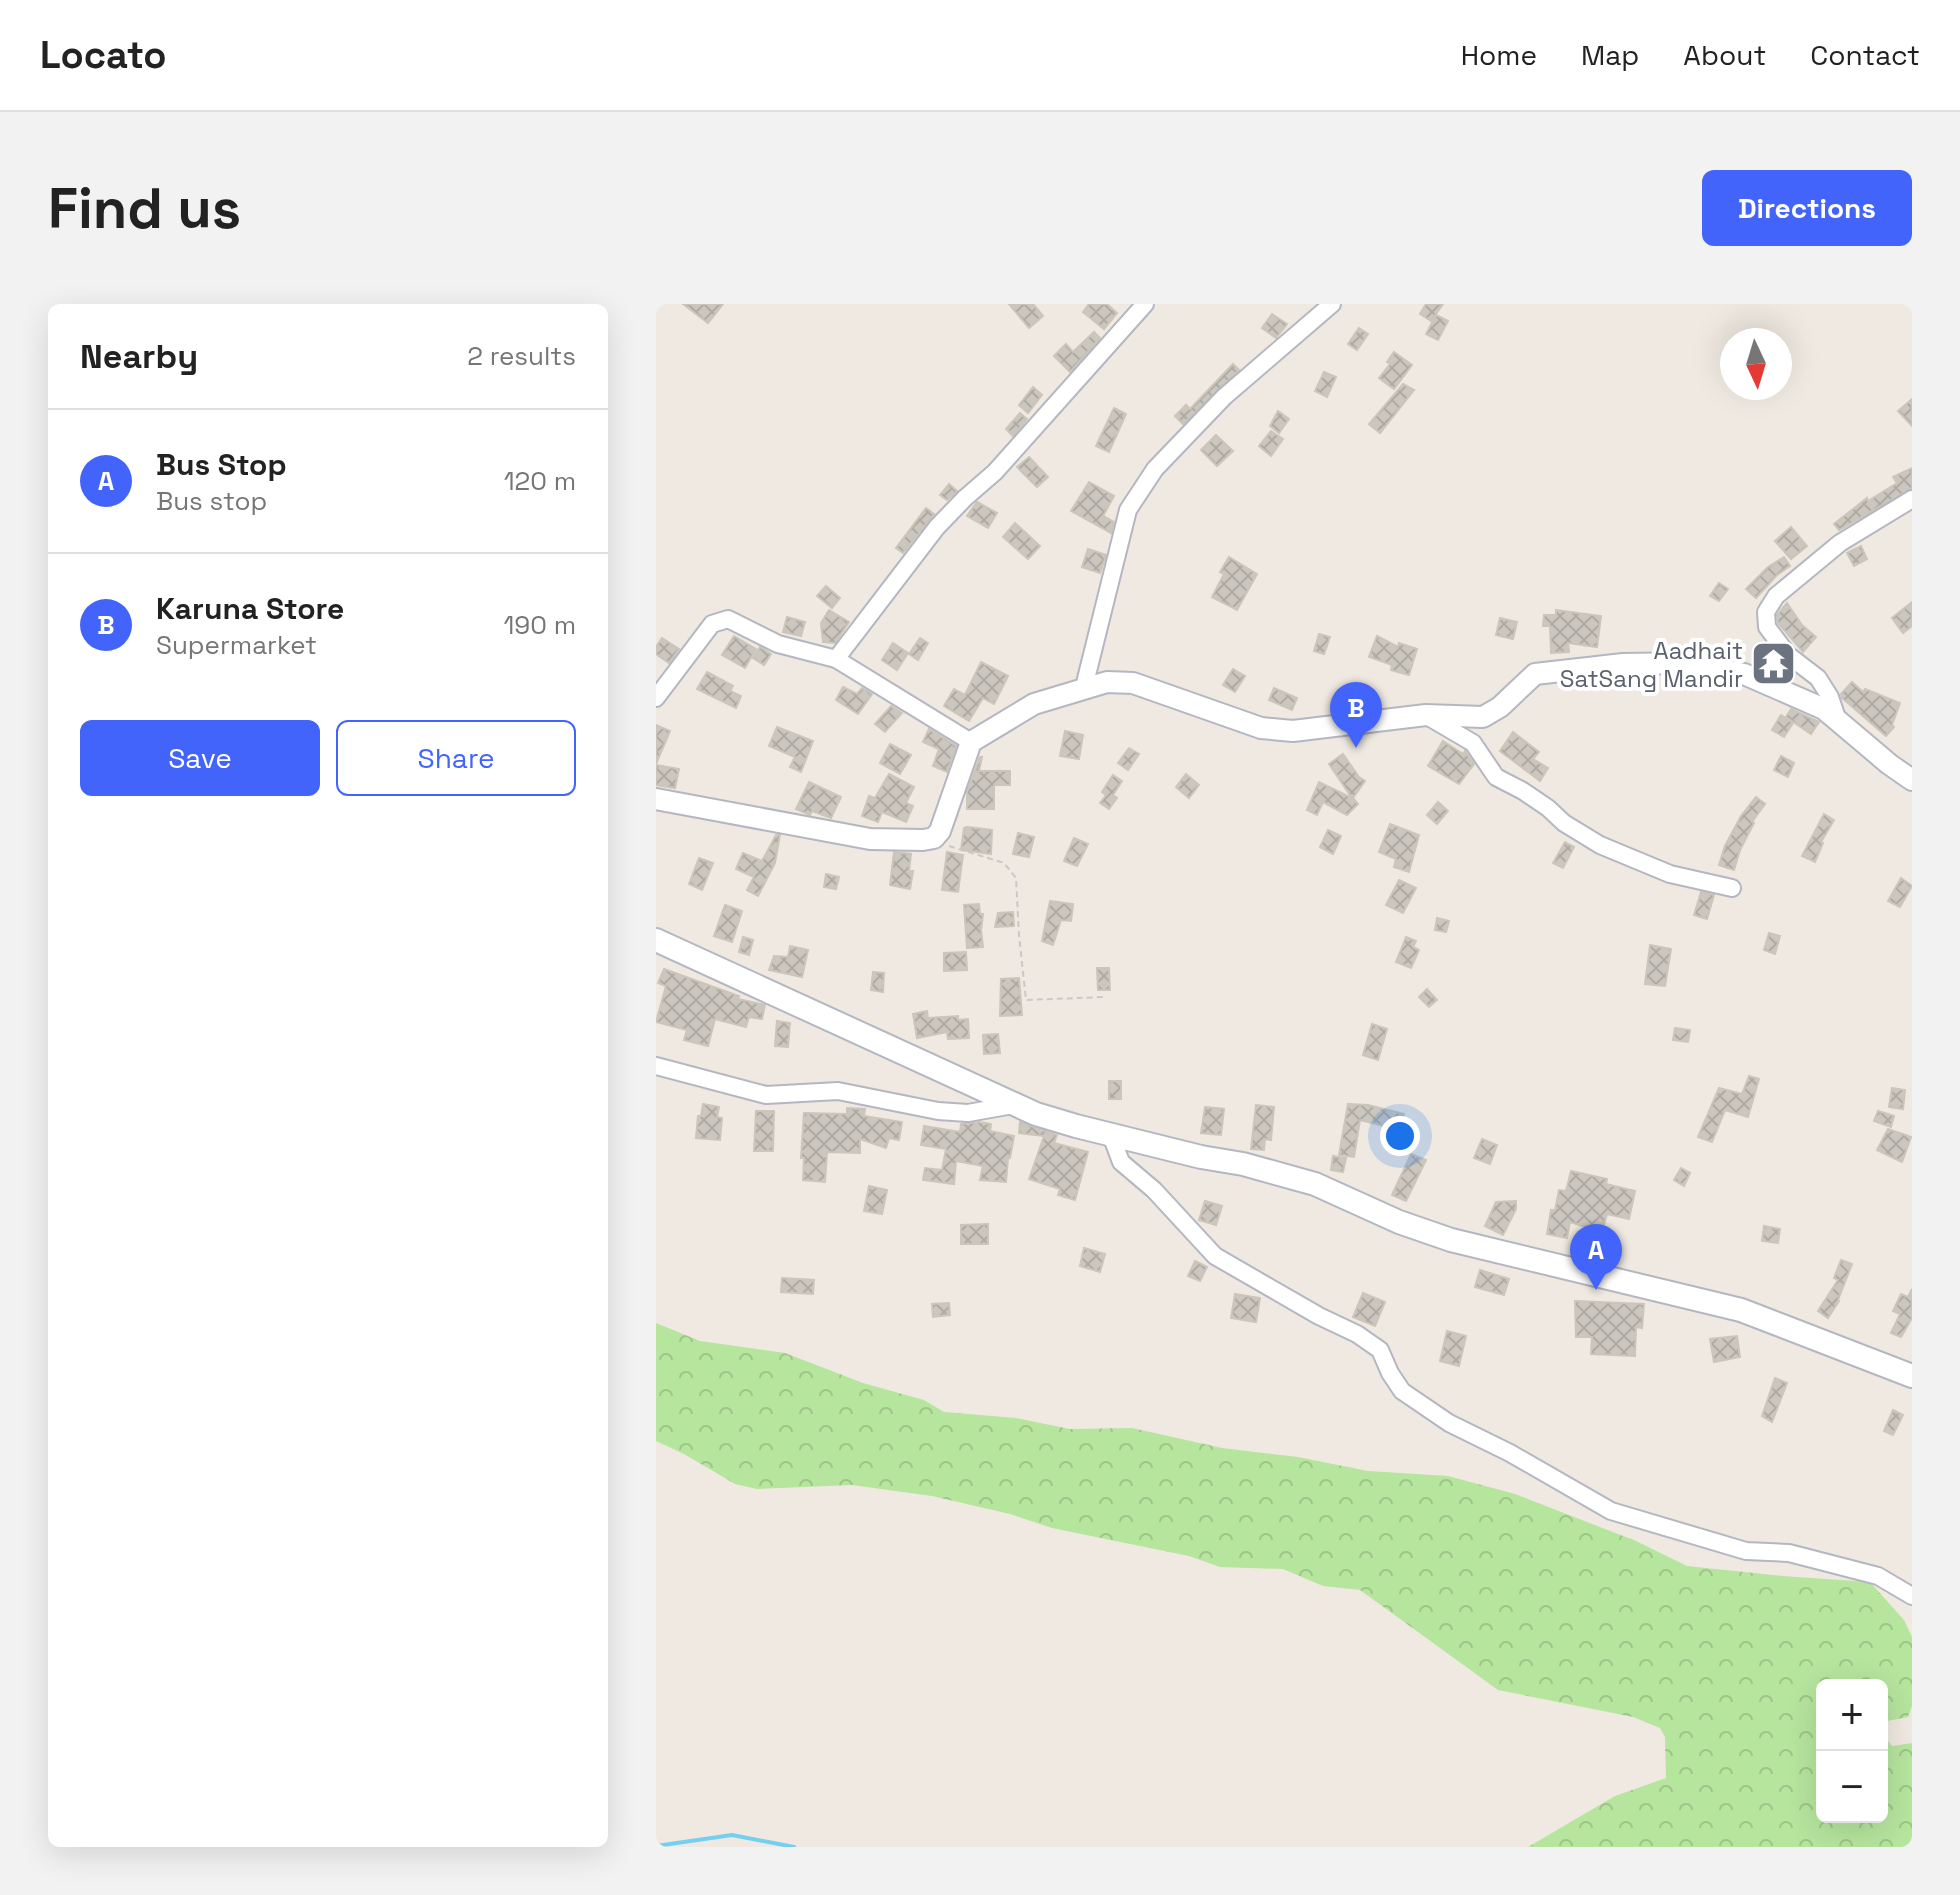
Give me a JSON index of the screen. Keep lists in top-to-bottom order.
{
  "places": {
    "temple": ["Aadhait SatSang Mandir"]
  },
  "north": "bottom",
  "page": {
    "header": "Locato",
    "nav": [
      "Home",
      "Map",
      "About",
      "Contact"
    ],
    "buttons": [
      "Directions",
      ["Save", "Share"]
    ],
    "title": "Find us",
    "heading": ["Nearby", "2 results"],
    "list": [
      {
        "mark": "A",
        "name": "Bus Stop",
        "note": "Bus stop",
        "value": "120 m"
      },
      {
        "mark": "B",
        "name": "Karuna Store",
        "note": "Supermarket",
        "value": "190 m"
      }
    ],
    "pins": ["B", "A"],
    "map_buttons": ["+", "−"]
  }
}
